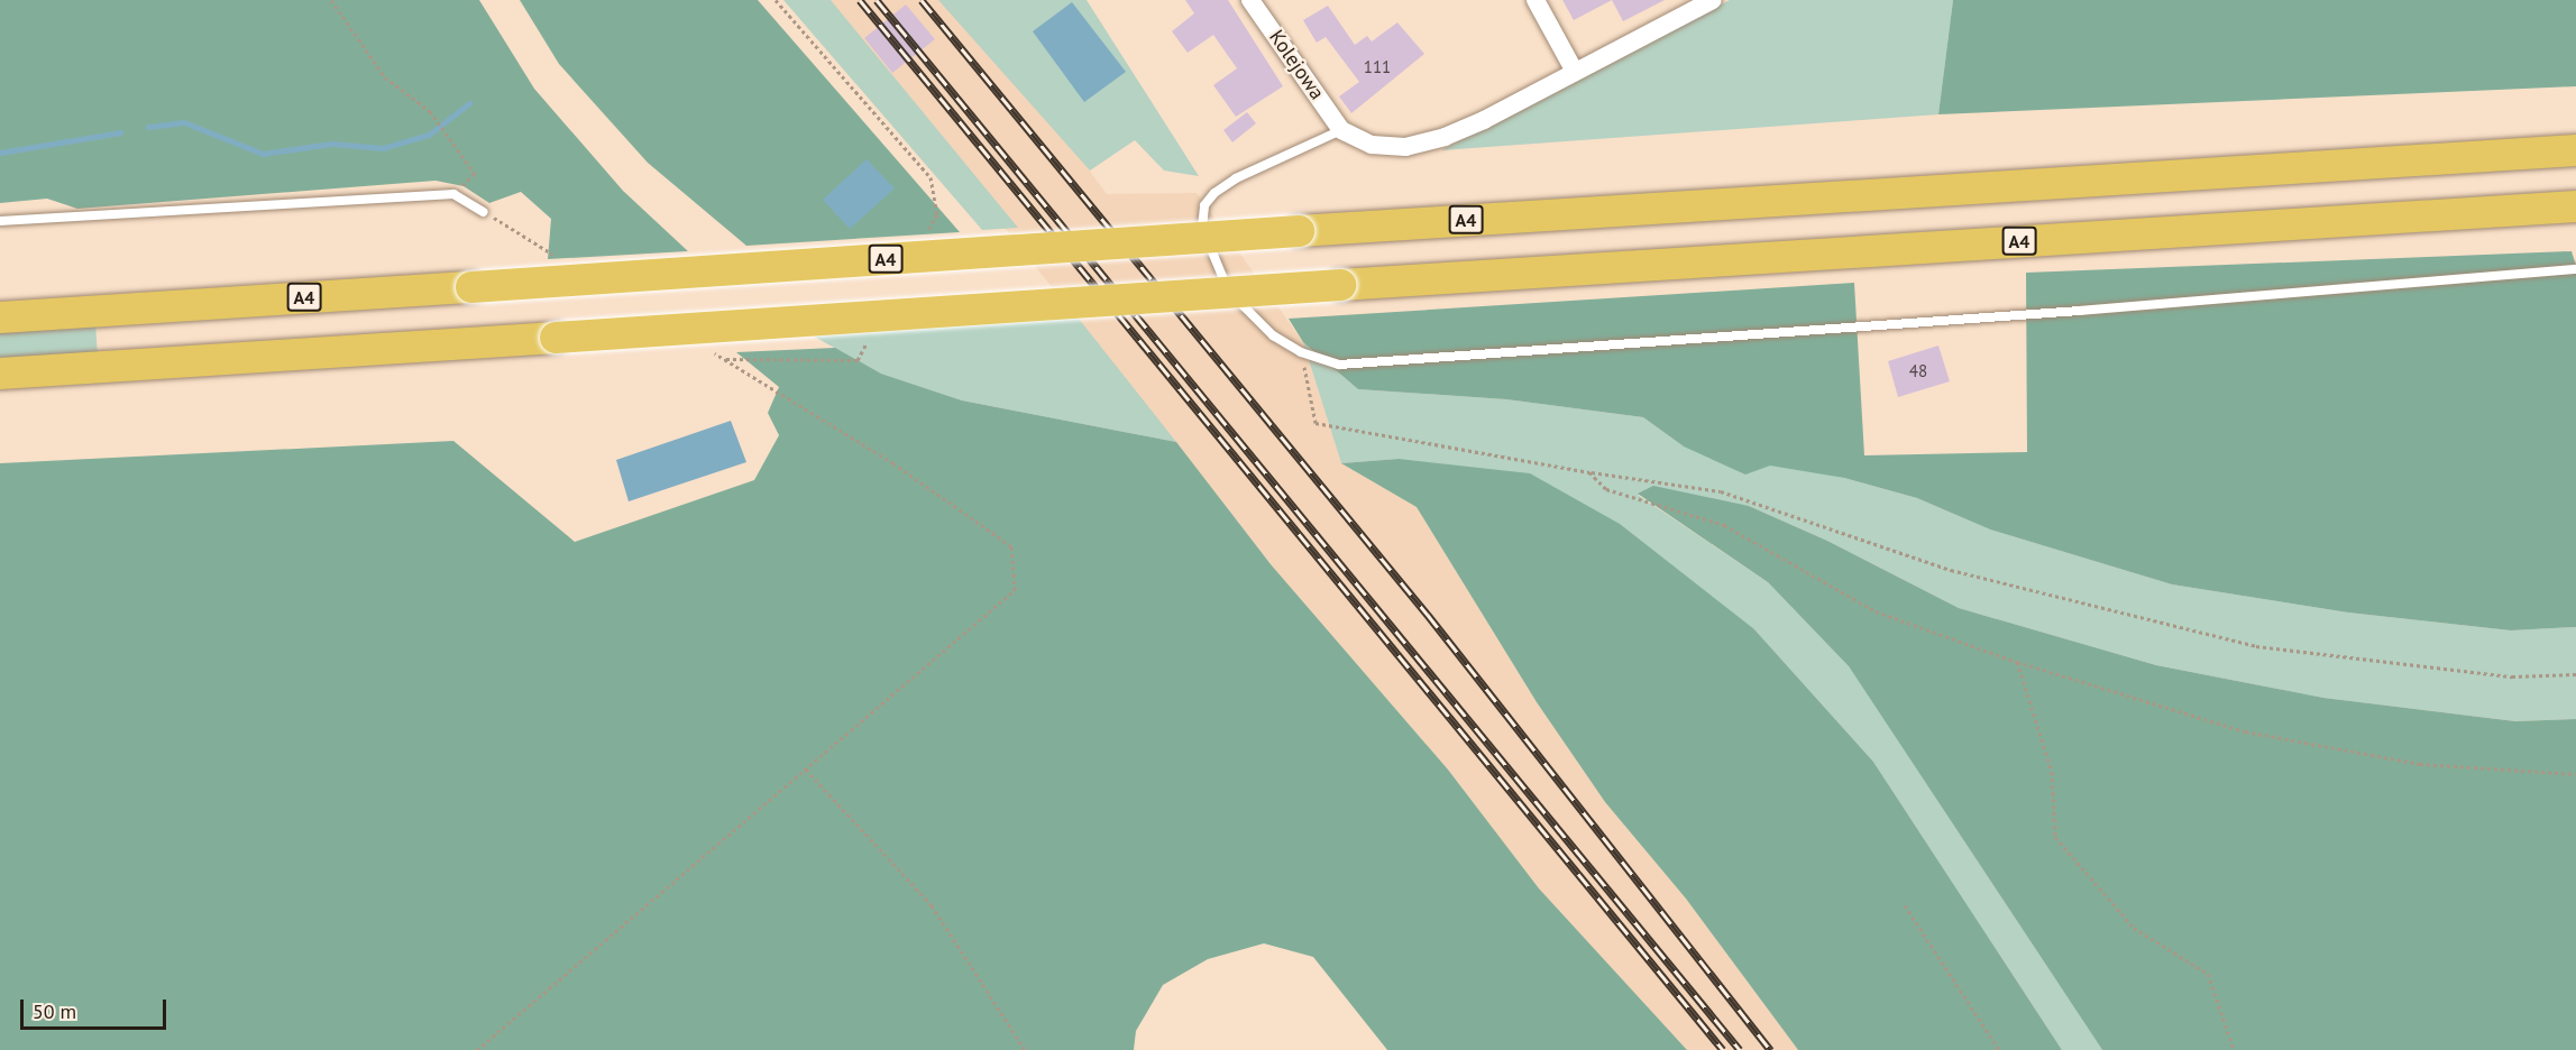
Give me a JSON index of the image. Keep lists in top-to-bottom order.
{
  "streets": {
    "highway": ["A4"],
    "street": ["Kolejowa"]
  },
  "house_numbers": ["111", "48"],
  "scale_bar": "50 m"
}
